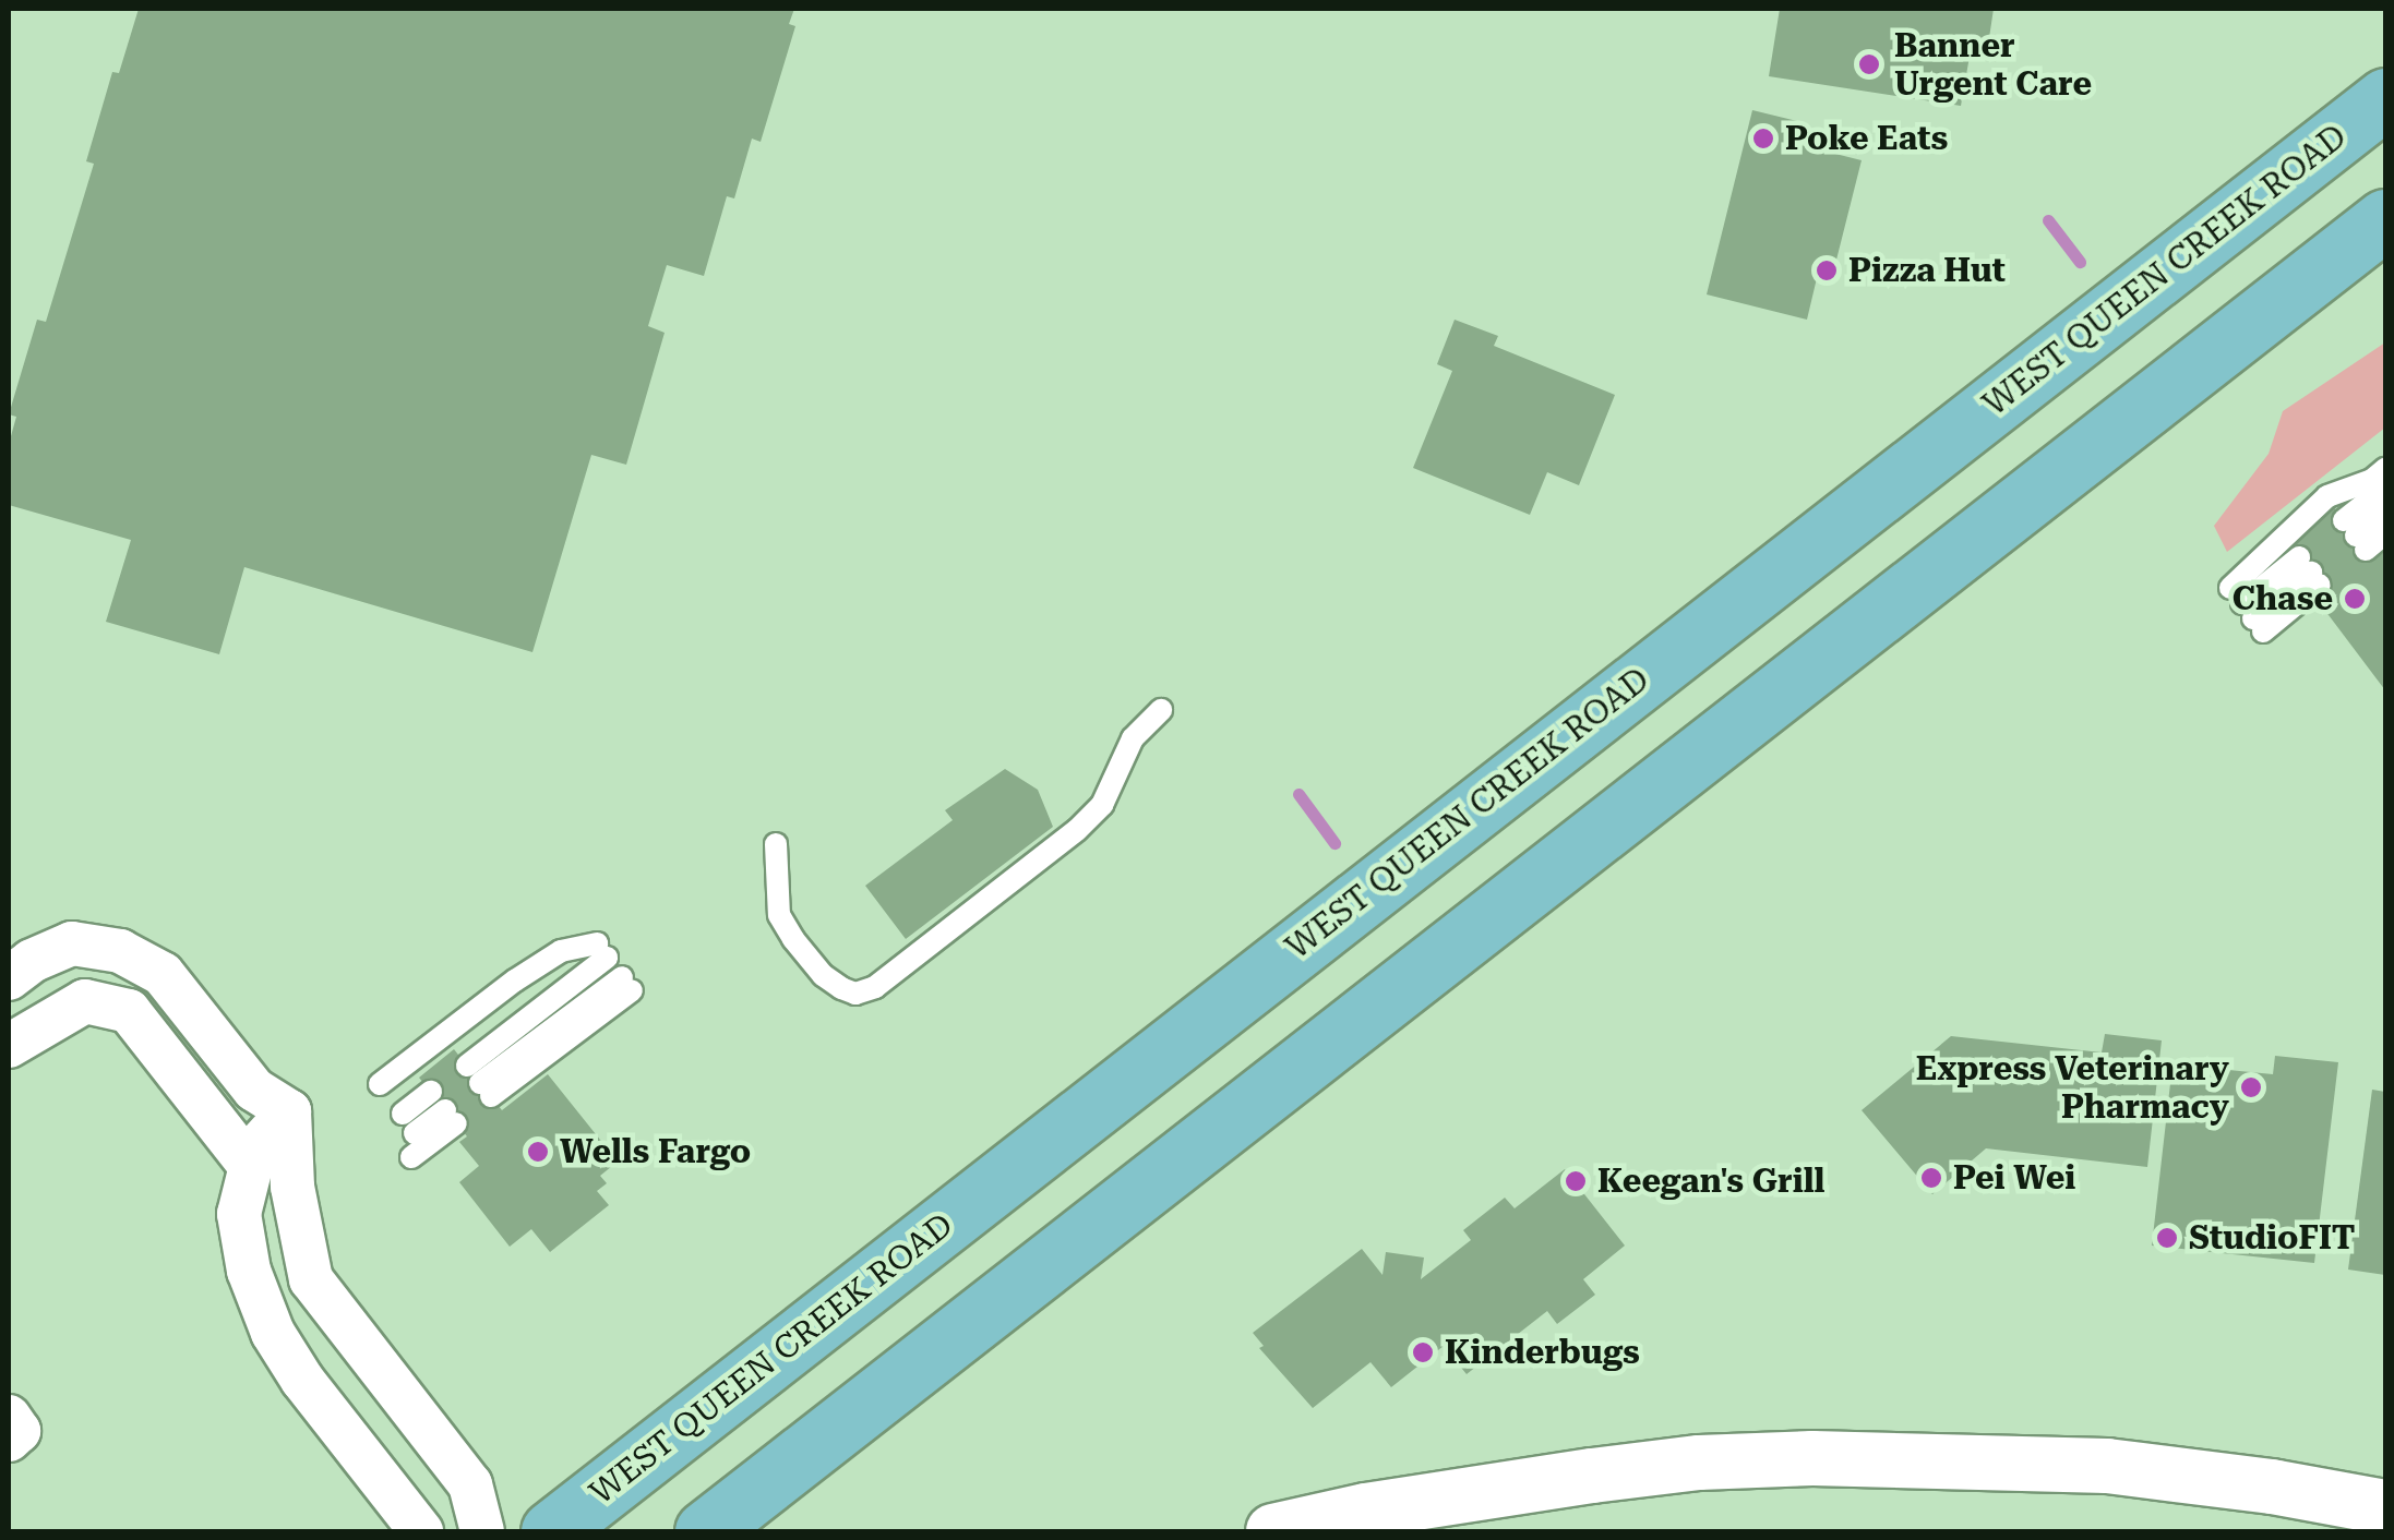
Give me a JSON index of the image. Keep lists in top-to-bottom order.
{
  "streets": {
    "main road": ["WEST QUEEN CREEK ROAD"]
  },
  "places": [
    "Banner Urgent Care",
    "Poke Eats",
    "Pizza Hut",
    "Chase",
    "Express Veterinary Pharmacy",
    "Wells Fargo",
    "Pei Wei",
    "Keegan's Grill",
    "StudioFIT",
    "Kinderbugs"
  ]
}
